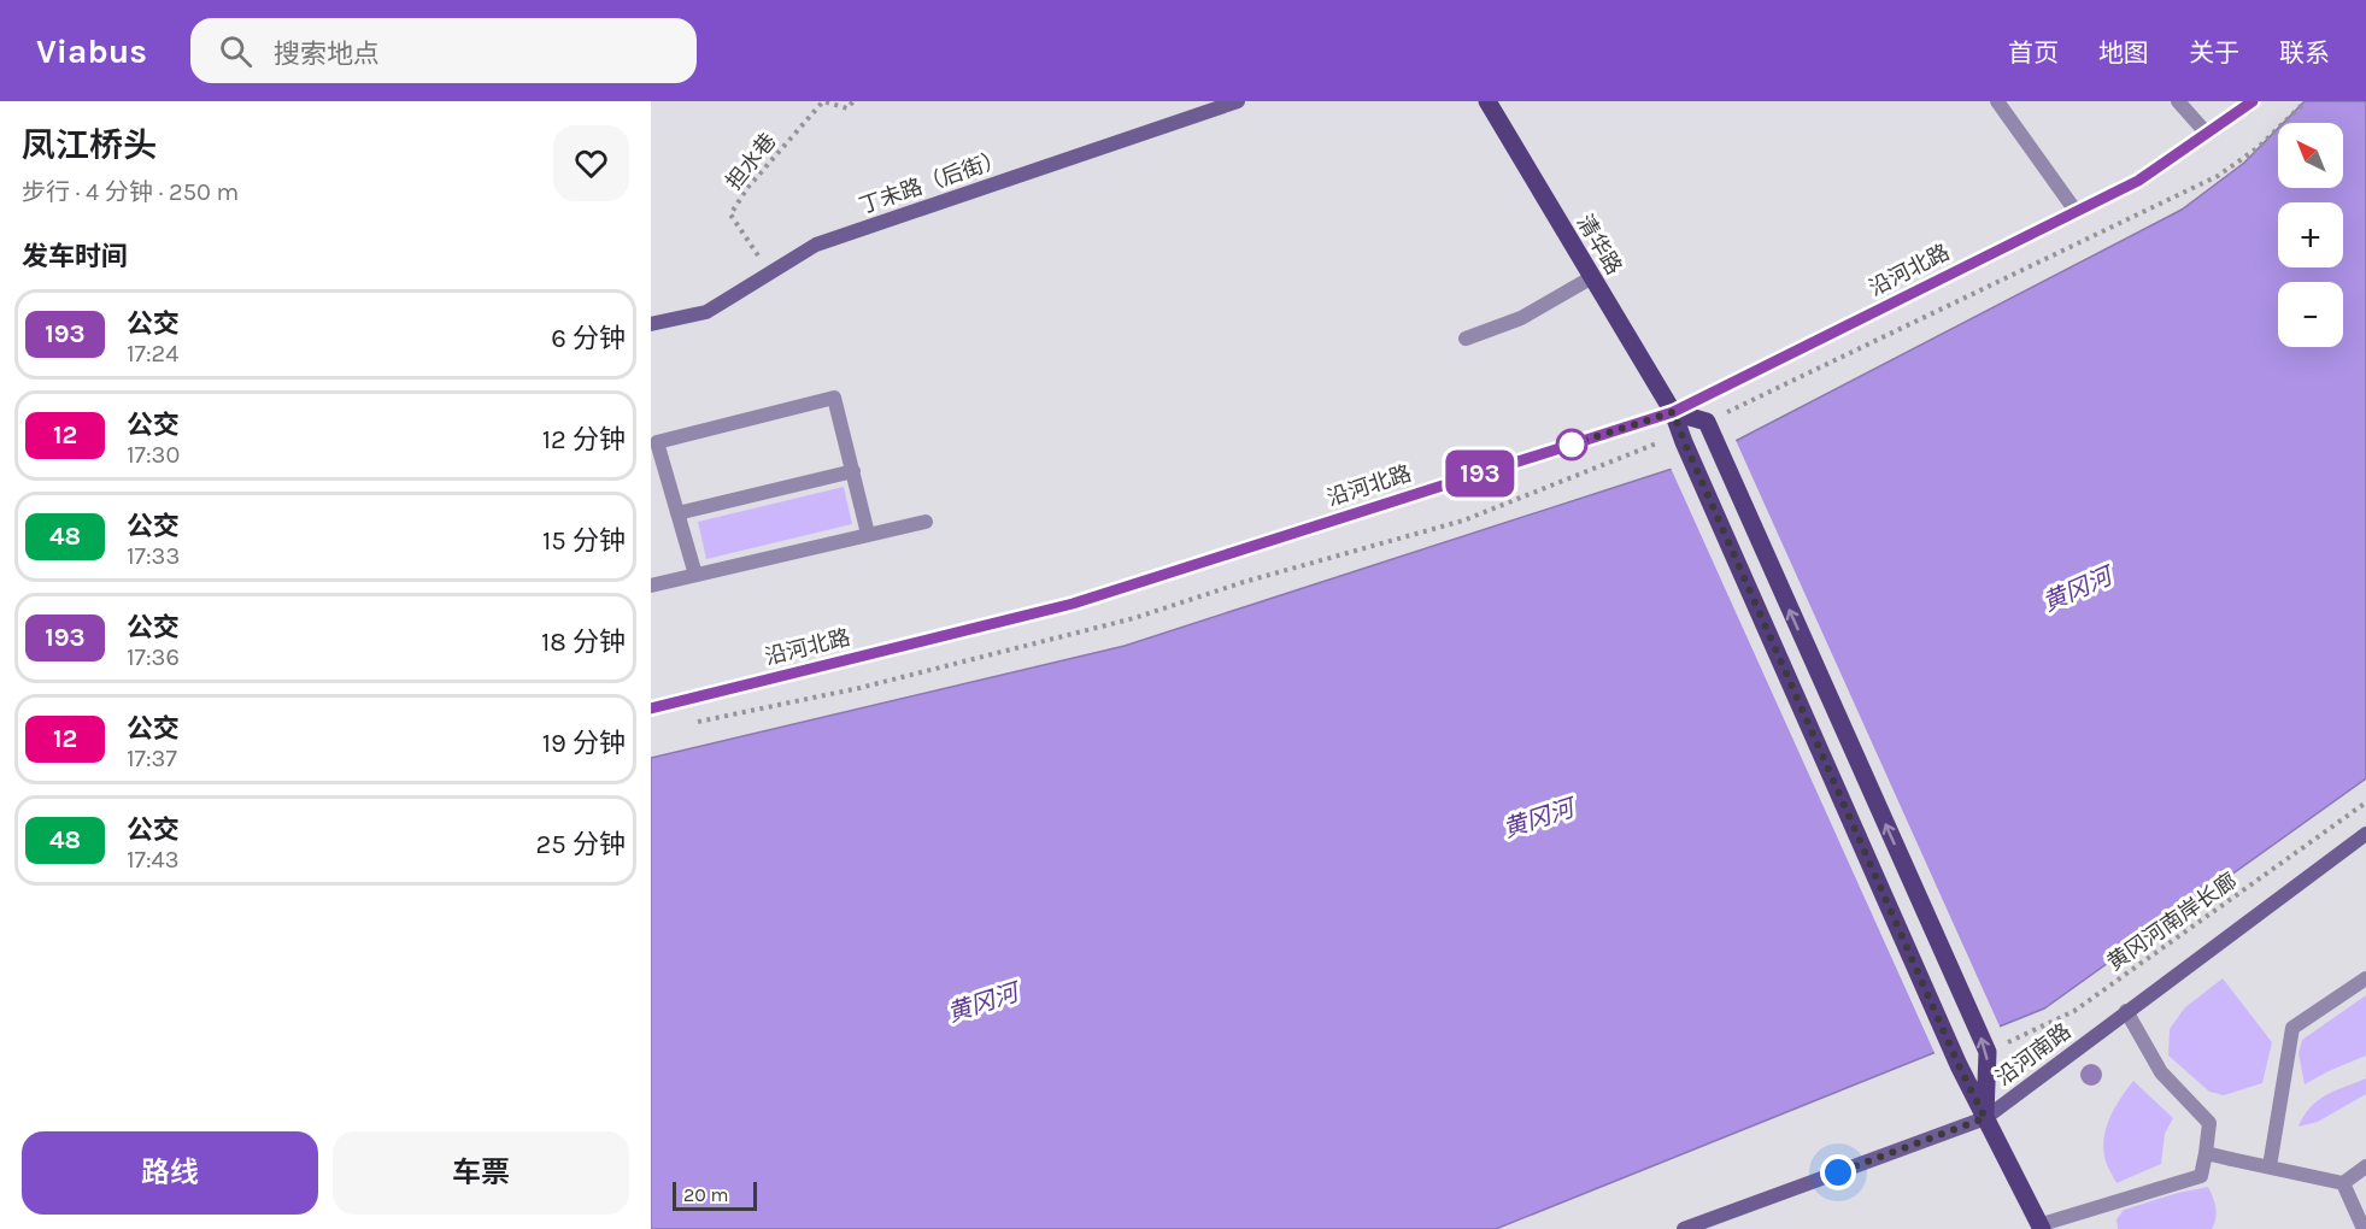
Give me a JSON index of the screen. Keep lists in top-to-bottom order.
{
  "streets": {
    "main road": ["清华路"],
    "street": ["丁未路（后街）", "沿河北路", "沿河南路"],
    "path": ["担水巷", "黄冈河南岸长廊"]
  },
  "crossings": [
    ["担水巷", "丁未路（后街）"],
    ["清华路", "沿河北路"],
    ["清华路", "沿河南路"]
  ],
  "water": ["黄冈河"],
  "lines": ["bus line 193"],
  "scale_bar": "20 m",
  "north": "top left",
  "page": {
    "header": "Viabus",
    "search": "搜索地点",
    "nav": [
      "首页",
      "地图",
      "关于",
      "联系"
    ],
    "heading": [
      ["凤江桥头", "步行 · 4 分钟 · 250 m"],
      "发车时间"
    ],
    "on_map": "193",
    "map_buttons": ["+", "−"],
    "list": [
      {
        "mark": "193",
        "name": "公交",
        "note": "17:24",
        "value": "6 分钟"
      },
      {
        "mark": "12",
        "name": "公交",
        "note": "17:30",
        "value": "12 分钟"
      },
      {
        "mark": "48",
        "name": "公交",
        "note": "17:33",
        "value": "15 分钟"
      },
      {
        "mark": "193",
        "name": "公交",
        "note": "17:36",
        "value": "18 分钟"
      },
      {
        "mark": "12",
        "name": "公交",
        "note": "17:37",
        "value": "19 分钟"
      },
      {
        "mark": "48",
        "name": "公交",
        "note": "17:43",
        "value": "25 分钟"
      }
    ],
    "buttons": ["路线", "车票"],
    "scale": "20 m"
  }
}
